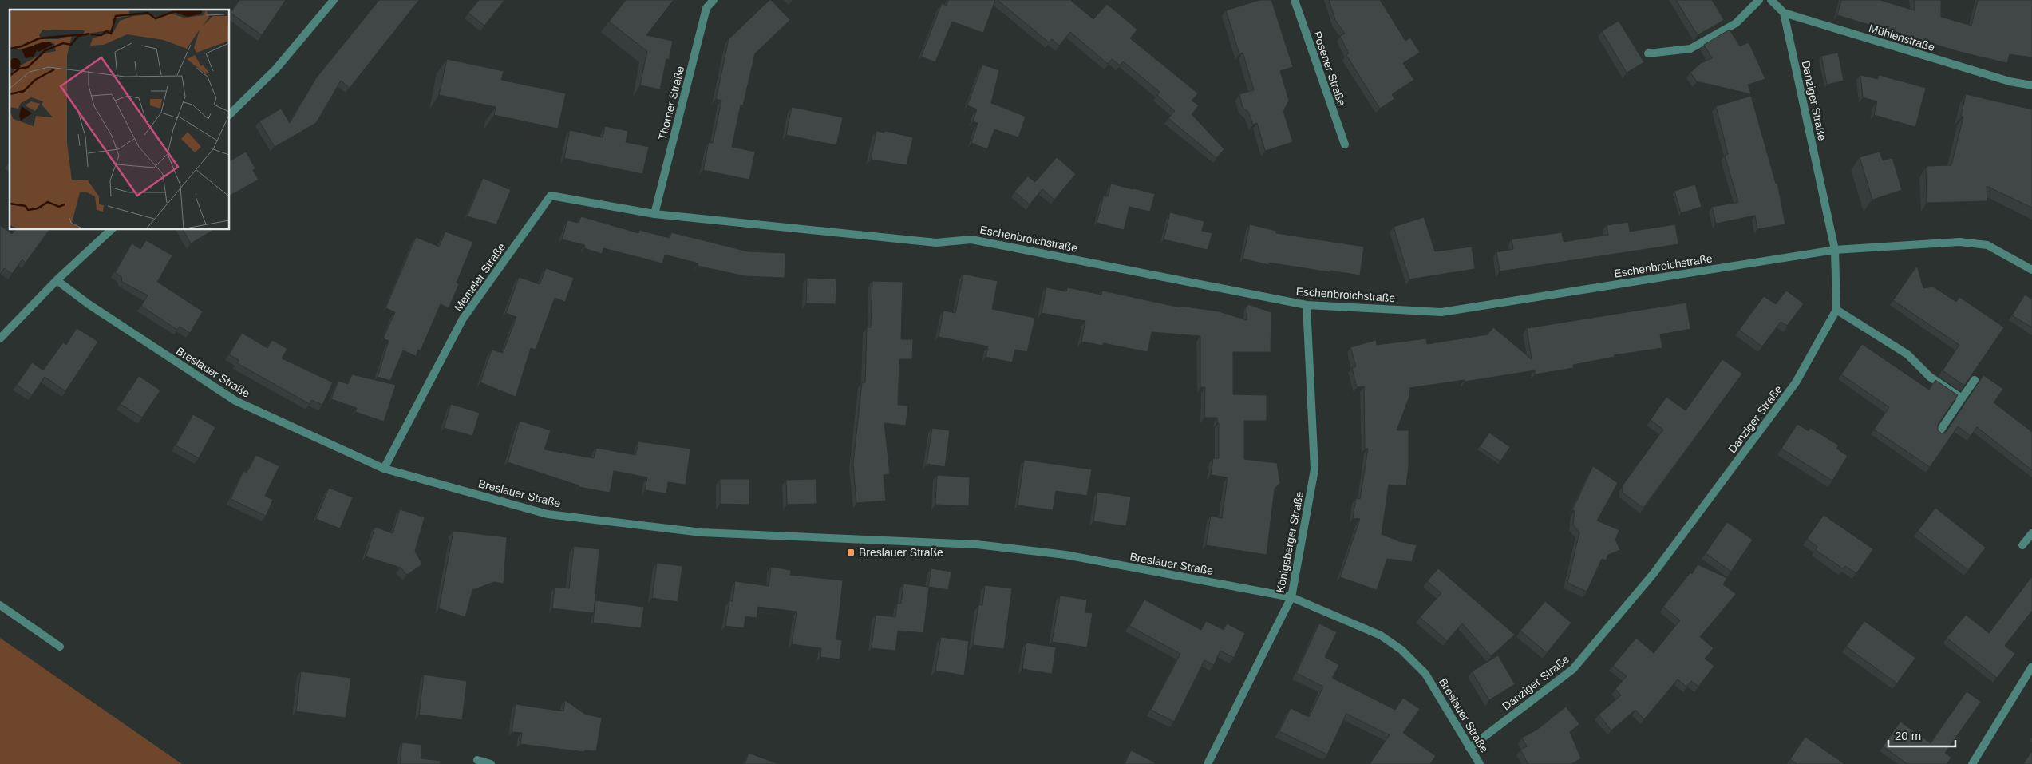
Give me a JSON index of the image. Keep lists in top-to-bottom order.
{
  "streets": {
    "street": [
      "Mühlenstraße",
      "Posener Straße",
      "Danziger Straße",
      "Thorner Straße",
      "Eschenbroichstraße",
      "Memeler Straße",
      "Breslauer Straße",
      "Königsberger Straße"
    ]
  },
  "crossings": [
    ["Mühlenstraße", "Danziger Straße"],
    ["Danziger Straße", "Eschenbroichstraße"],
    ["Danziger Straße", "Breslauer Straße"],
    ["Thorner Straße", "Eschenbroichstraße"],
    ["Thorner Straße", "Memeler Straße"],
    ["Eschenbroichstraße", "Memeler Straße"],
    ["Eschenbroichstraße", "Königsberger Straße"],
    ["Memeler Straße", "Breslauer Straße"],
    ["Breslauer Straße", "Königsberger Straße"]
  ],
  "places": {
    "transit": ["Breslauer Straße"]
  },
  "scale_bar": "20 m"
}
